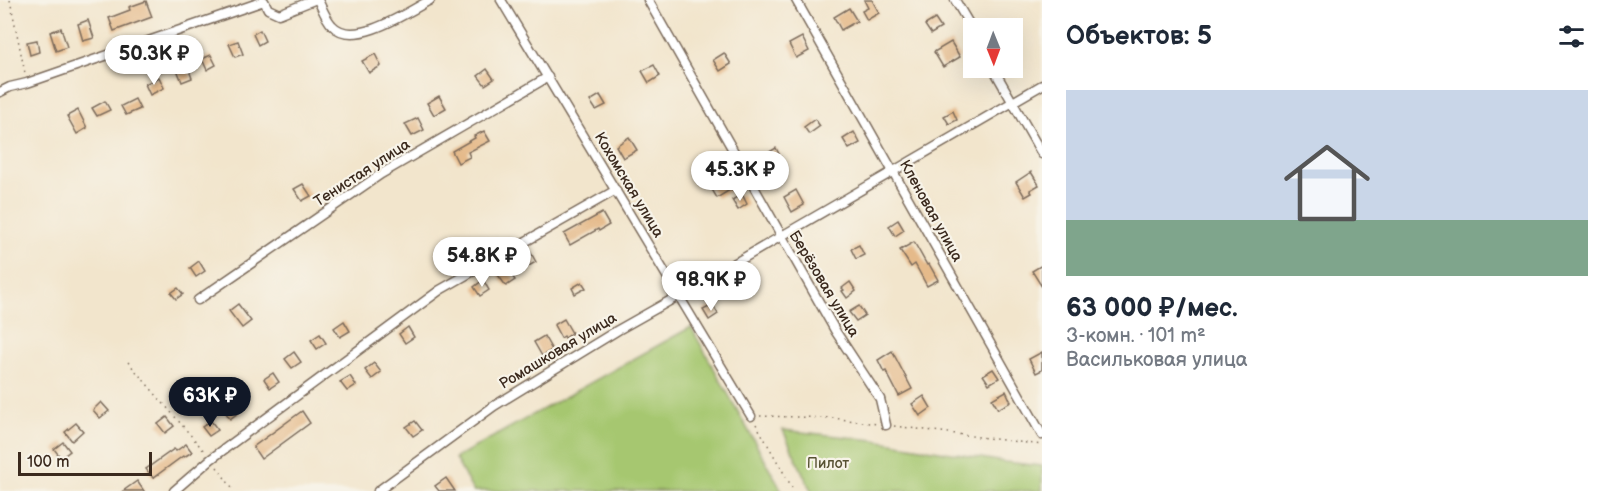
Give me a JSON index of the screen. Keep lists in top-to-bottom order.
{
  "streets": {
    "street": [
      "Тенистая улица",
      "Кохомская улица",
      "Кленовая улица",
      "Берёзовая улица",
      "Ромашковая улица"
    ]
  },
  "crossings": [
    ["Тенистая улица", "Кохомская улица"],
    ["Кохомская улица", "Ромашковая улица"],
    ["Кленовая улица", "Ромашковая улица"],
    ["Берёзовая улица", "Ромашковая улица"]
  ],
  "parks": ["Пилот"],
  "scale_bar": "100 m",
  "north": "bottom",
  "page": {
    "heading": "Объектов: 5",
    "price": [
      "50.3K ₽",
      "45.3K ₽",
      "54.8K ₽",
      "98.9K ₽",
      "63K ₽"
    ],
    "list": [
      {
        "name": "63 000 ₽/мес.",
        "note": "3-комн. · 101 m² · Васильковая улица"
      }
    ],
    "scale": "100 m"
  }
}
